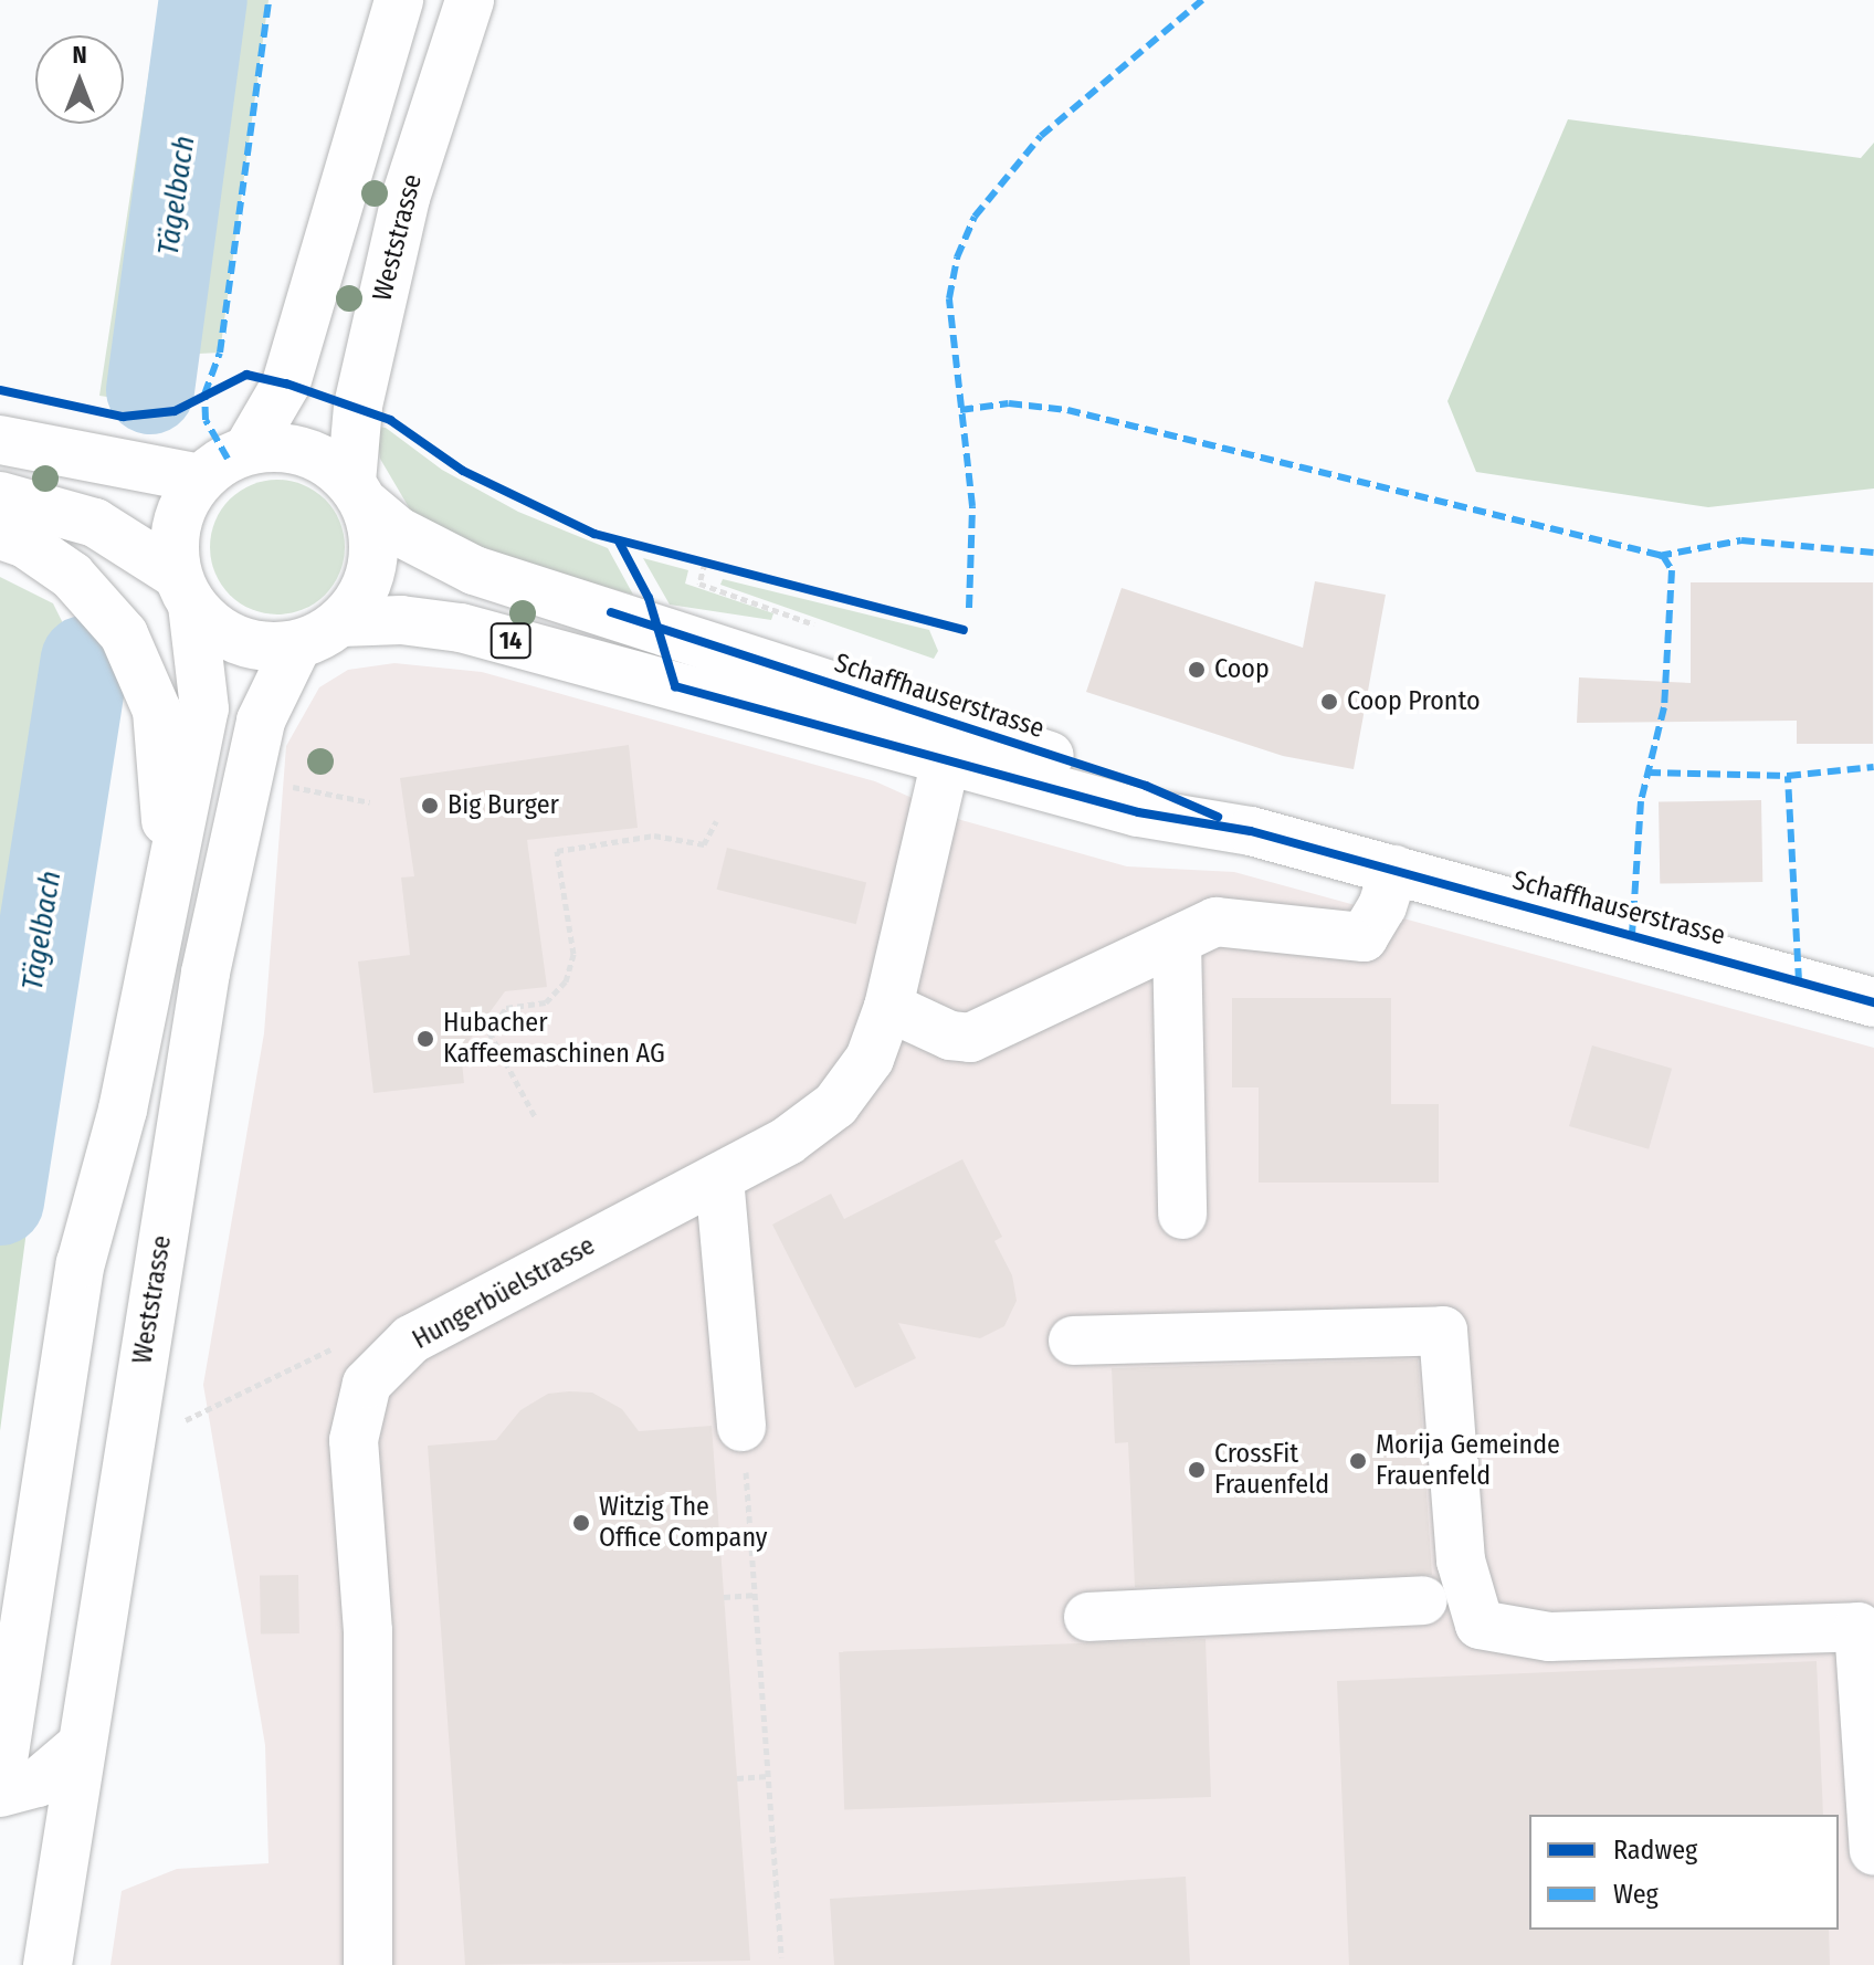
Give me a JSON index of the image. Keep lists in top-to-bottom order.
{
  "streets": {
    "main road": [
      "Weststrasse",
      "14",
      "Schaffhauserstrasse",
      "Hungerbüelstrasse"
    ]
  },
  "crossings": [
    ["Weststrasse", "Schaffhauserstrasse"],
    ["Schaffhauserstrasse", "Hungerbüelstrasse"]
  ],
  "water": ["Tägelbach"],
  "places": [
    "Coop",
    "Coop Pronto",
    "Big Burger",
    "Hubacher Kaffeemaschinen AG",
    "Morija Gemeinde Frauenfeld",
    "CrossFit Frauenfeld",
    "Witzig The Office Company"
  ],
  "legend": ["Radweg", "Weg"],
  "north": "top"
}
